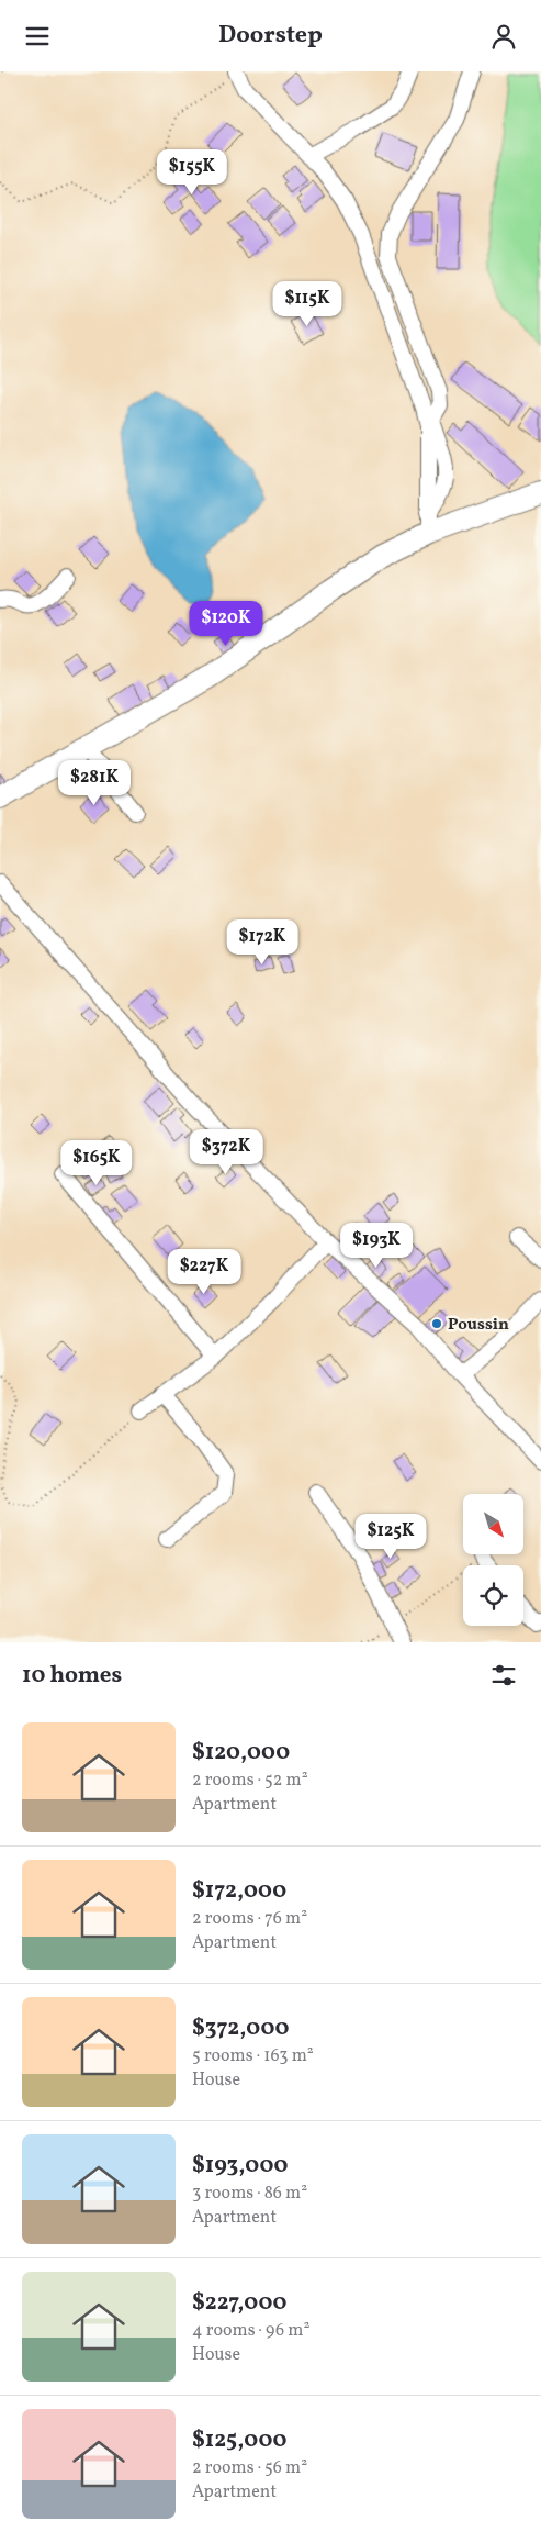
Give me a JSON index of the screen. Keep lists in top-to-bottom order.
{
  "places": ["Poussin"],
  "north": "bottom right",
  "page": {
    "header": "Doorstep",
    "price": [
      "$155K",
      "$115K",
      "$120K",
      "$281K",
      "$172K",
      "$372K",
      "$165K",
      "$193K",
      "$227K",
      "$125K"
    ],
    "heading": "10 homes",
    "list": [
      {
        "name": "$120,000",
        "note": "2 rooms · 52 m² · Apartment"
      },
      {
        "name": "$172,000",
        "note": "2 rooms · 76 m² · Apartment"
      },
      {
        "name": "$372,000",
        "note": "5 rooms · 163 m² · House"
      },
      {
        "name": "$193,000",
        "note": "3 rooms · 86 m² · Apartment"
      },
      {
        "name": "$227,000",
        "note": "4 rooms · 96 m² · House"
      },
      {
        "name": "$125,000",
        "note": "2 rooms · 56 m² · Apartment"
      }
    ]
  }
}
